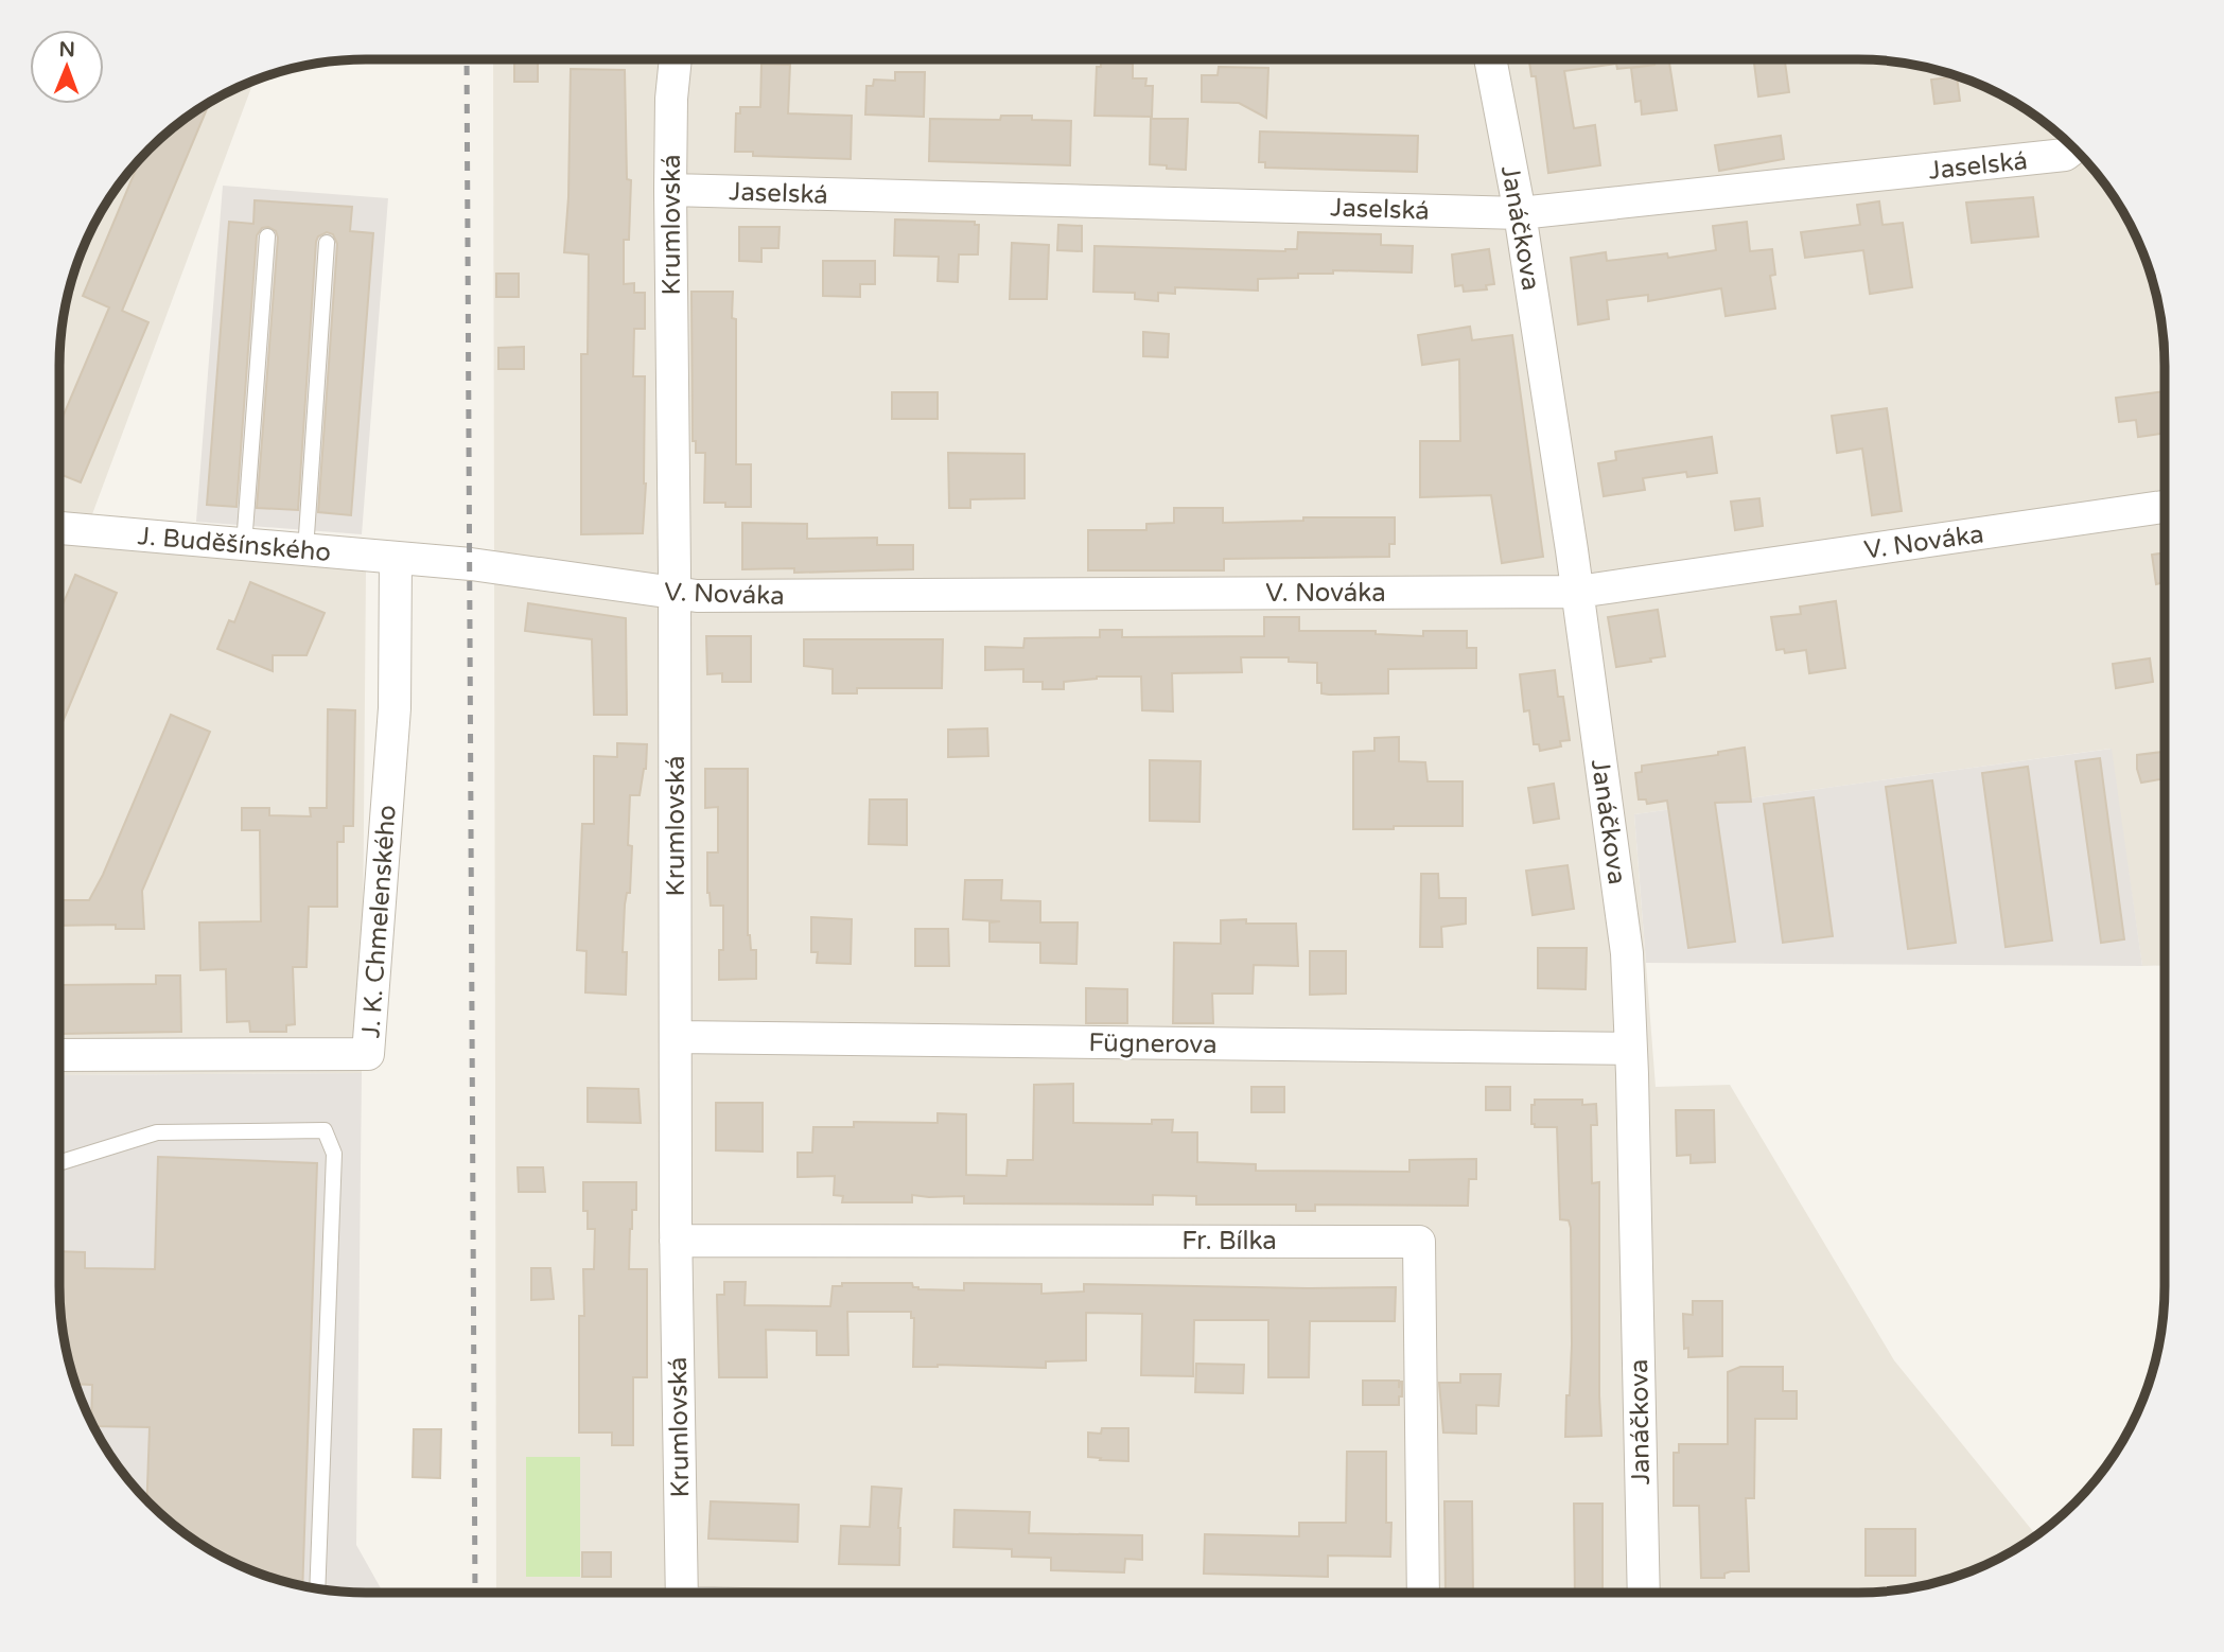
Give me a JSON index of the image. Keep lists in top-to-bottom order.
{
  "streets": {
    "street": [
      "Jaselská",
      "Krumlovská",
      "Janáčkova",
      "V. Nováka",
      "J. Buděšínského",
      "J. K. Chmelenského",
      "Fügnerova",
      "Fr. Bílka"
    ]
  },
  "crossings": [
    ["Jaselská", "Krumlovská"],
    ["Jaselská", "Janáčkova"],
    ["Krumlovská", "V. Nováka"],
    ["Krumlovská", "Fügnerova"],
    ["Krumlovská", "Fr. Bílka"],
    ["Janáčkova", "V. Nováka"],
    ["Janáčkova", "Fügnerova"],
    ["V. Nováka", "J. Buděšínského"],
    ["J. Buděšínského", "J. K. Chmelenského"]
  ],
  "north": "top"
}
